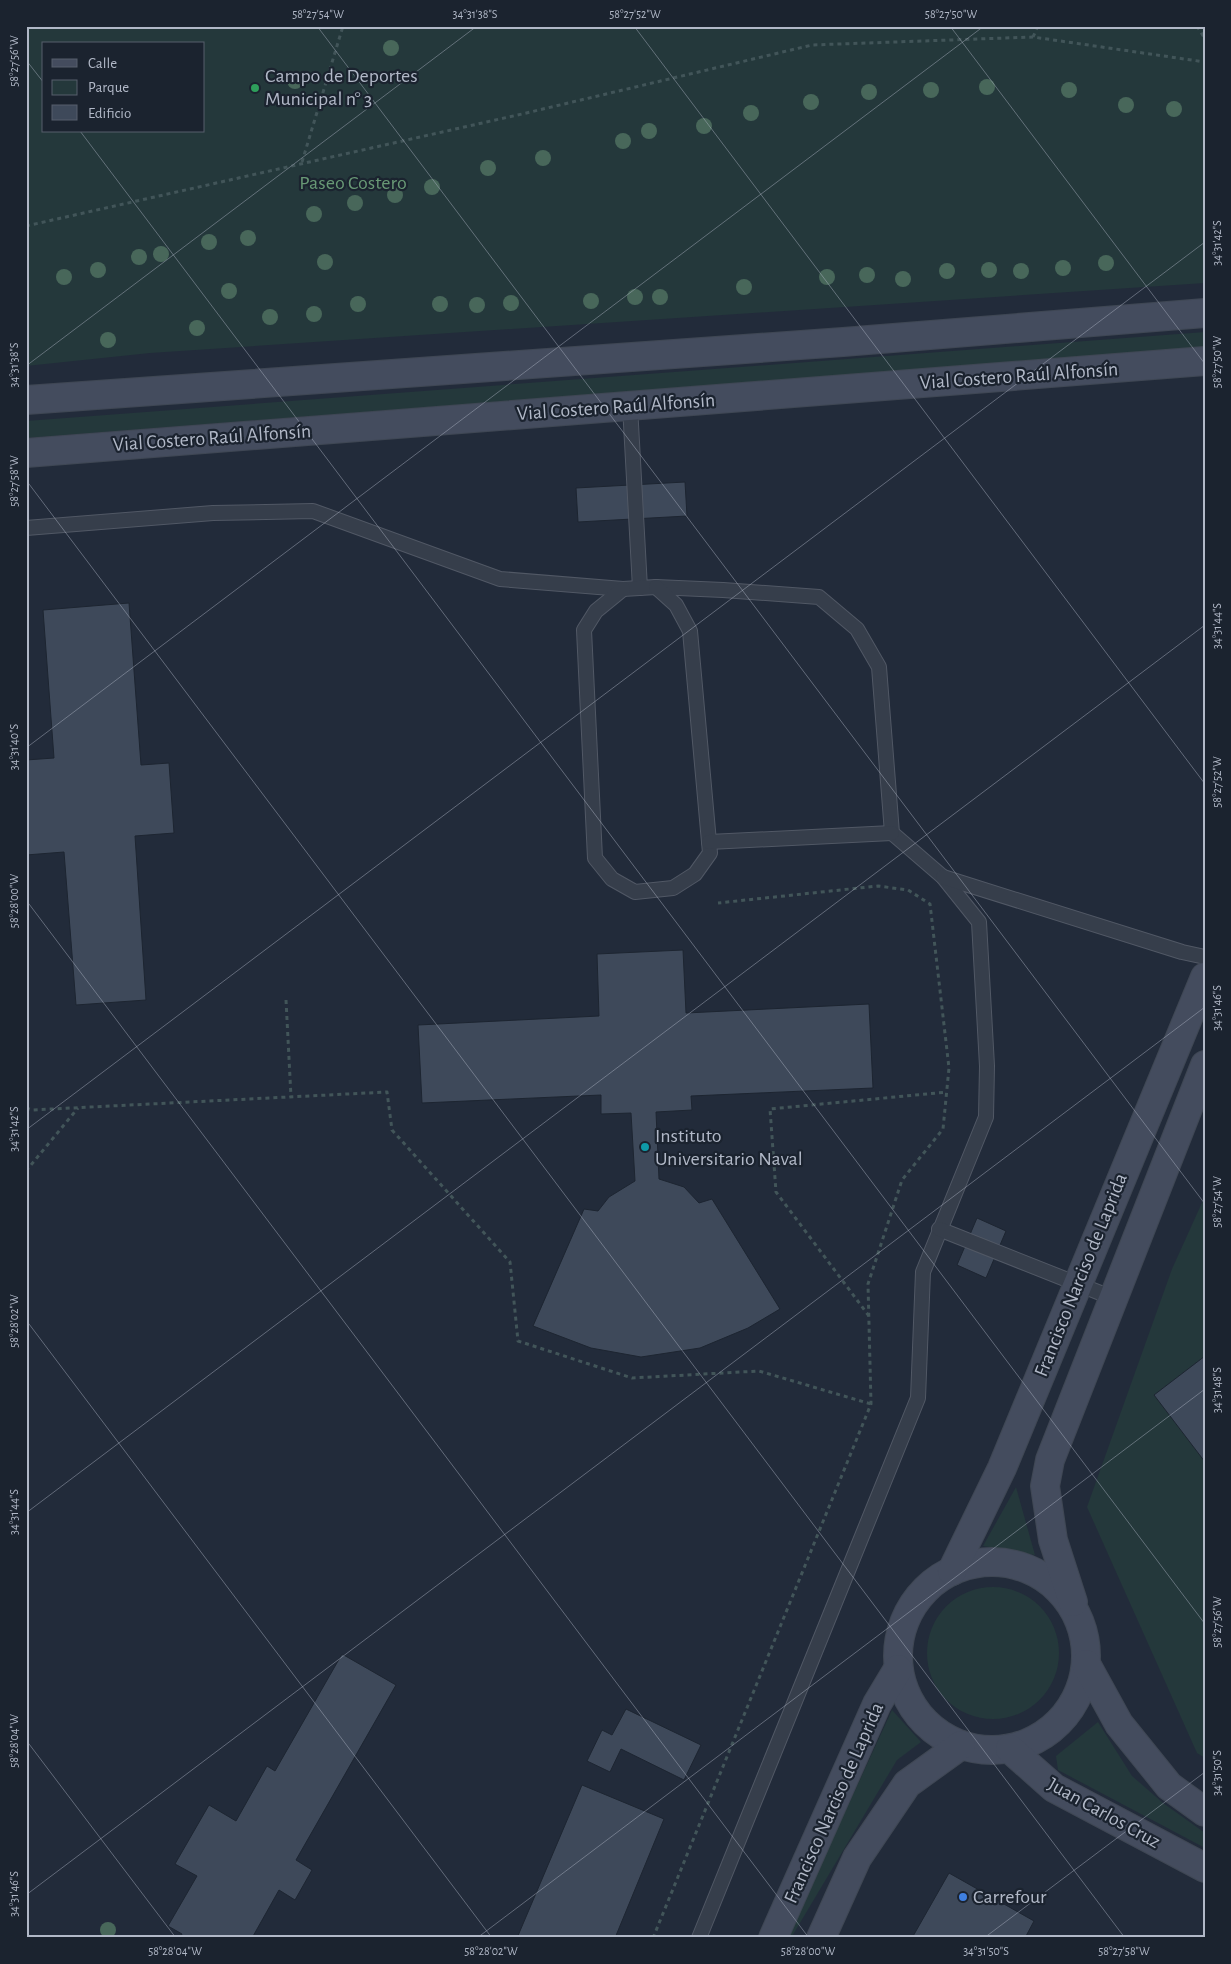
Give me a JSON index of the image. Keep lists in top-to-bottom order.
{
  "streets": {
    "street": ["Vial Costero Raúl Alfonsín", "Francisco Narciso de Laprida", "Juan Carlos Cruz"]
  },
  "parks": ["Paseo Costero"],
  "places": ["Campo de Deportes Municipal n° 3", "Instituto Universitario Naval", "Carrefour"],
  "legend": ["Calle", "Parque", "Edificio"],
  "coordinates": [
    "58°27'54\"W",
    "34°31'38\"S",
    "58°27'52\"W",
    "58°27'50\"W",
    "58°27'56\"W",
    "34°31'42\"S",
    "58°27'58\"W",
    "34°31'44\"S",
    "34°31'40\"S",
    "58°28'00\"W",
    "34°31'46\"S",
    "58°28'02\"W",
    "34°31'48\"S",
    "58°28'04\"W",
    "34°31'50\"S"
  ]
}
